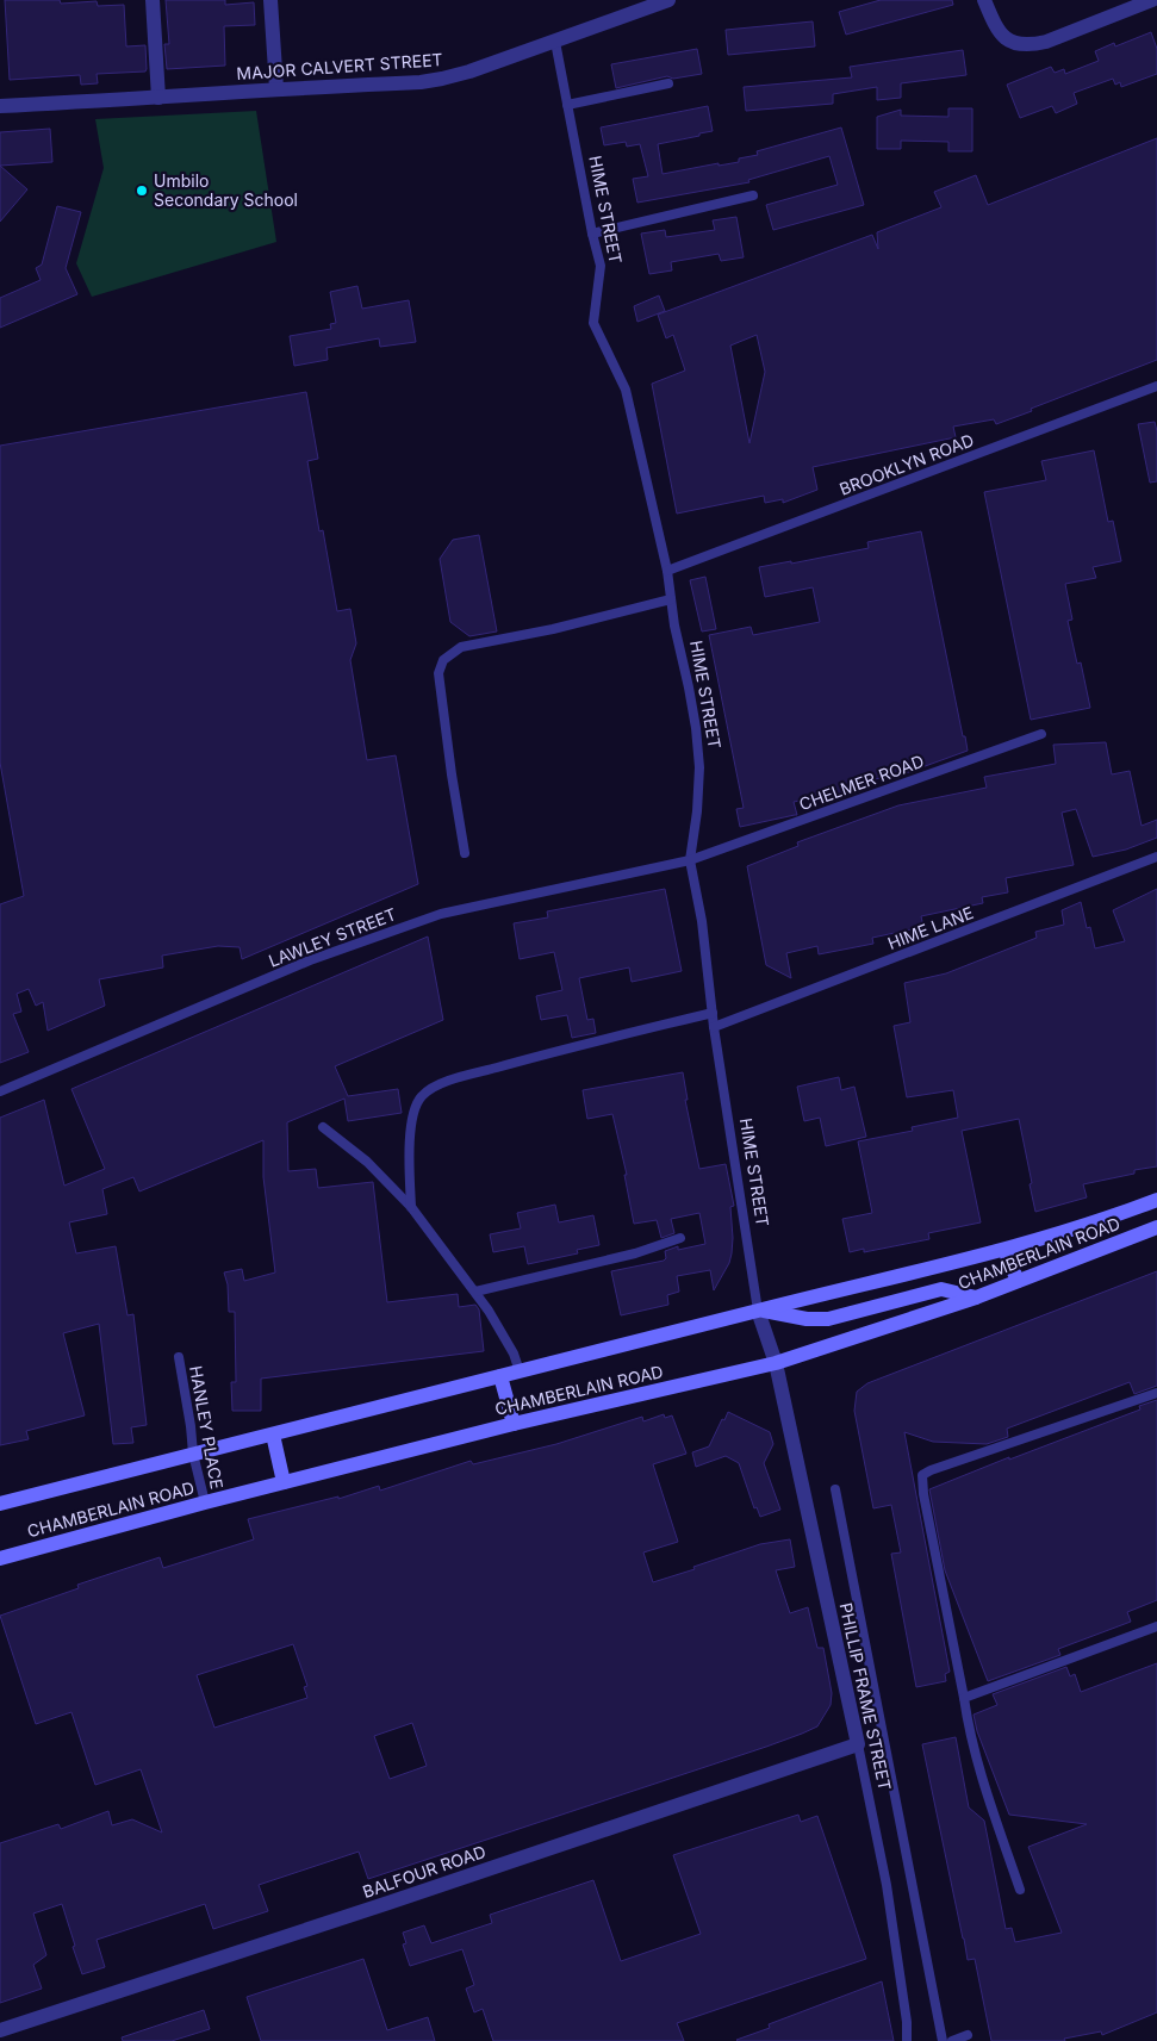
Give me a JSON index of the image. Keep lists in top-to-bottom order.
{
  "streets": {
    "street": [
      "MAJOR CALVERT STREET",
      "HIME STREET",
      "CHAMBERLAIN ROAD",
      "PHILLIP FRAME STREET",
      "BALFOUR ROAD"
    ],
    "lane": [
      "BROOKLYN ROAD",
      "CHELMER ROAD",
      "HIME LANE",
      "LAWLEY STREET",
      "HANLEY PLACE"
    ]
  },
  "crossings": [
    ["MAJOR CALVERT STREET", "HIME STREET"],
    ["HIME STREET", "BROOKLYN ROAD"],
    ["HIME STREET", "CHELMER ROAD"],
    ["HIME STREET", "HIME LANE"],
    ["HIME STREET", "LAWLEY STREET"],
    ["HIME STREET", "CHAMBERLAIN ROAD"],
    ["HIME STREET", "PHILLIP FRAME STREET"],
    ["CHELMER ROAD", "LAWLEY STREET"],
    ["CHAMBERLAIN ROAD", "HANLEY PLACE"],
    ["CHAMBERLAIN ROAD", "PHILLIP FRAME STREET"],
    ["PHILLIP FRAME STREET", "BALFOUR ROAD"]
  ],
  "places": ["Umbilo Secondary School"]
}
